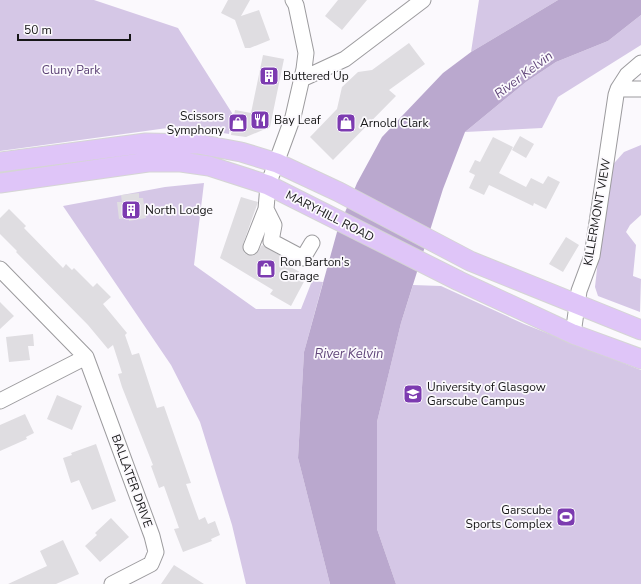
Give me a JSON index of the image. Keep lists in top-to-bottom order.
{
  "streets": {
    "main road": ["MARYHILL ROAD"],
    "street": ["KILLERMONT VIEW", "BALLATER DRIVE"]
  },
  "crossings": [
    ["KILLERMONT VIEW", "MARYHILL ROAD"]
  ],
  "water": ["River Kelvin"],
  "parks": ["Cluny Park"],
  "places": {
    "building": ["Buttered Up", "North Lodge"],
    "restaurant": ["Bay Leaf"],
    "shop": ["Scissors Symphony", "Arnold Clark", "Ron Barton's Garage"],
    "school or university": ["University of Glasgow Garscube Campus"],
    "sports": ["Garscube Sports Complex"]
  },
  "scale_bar": "50 m"
}
